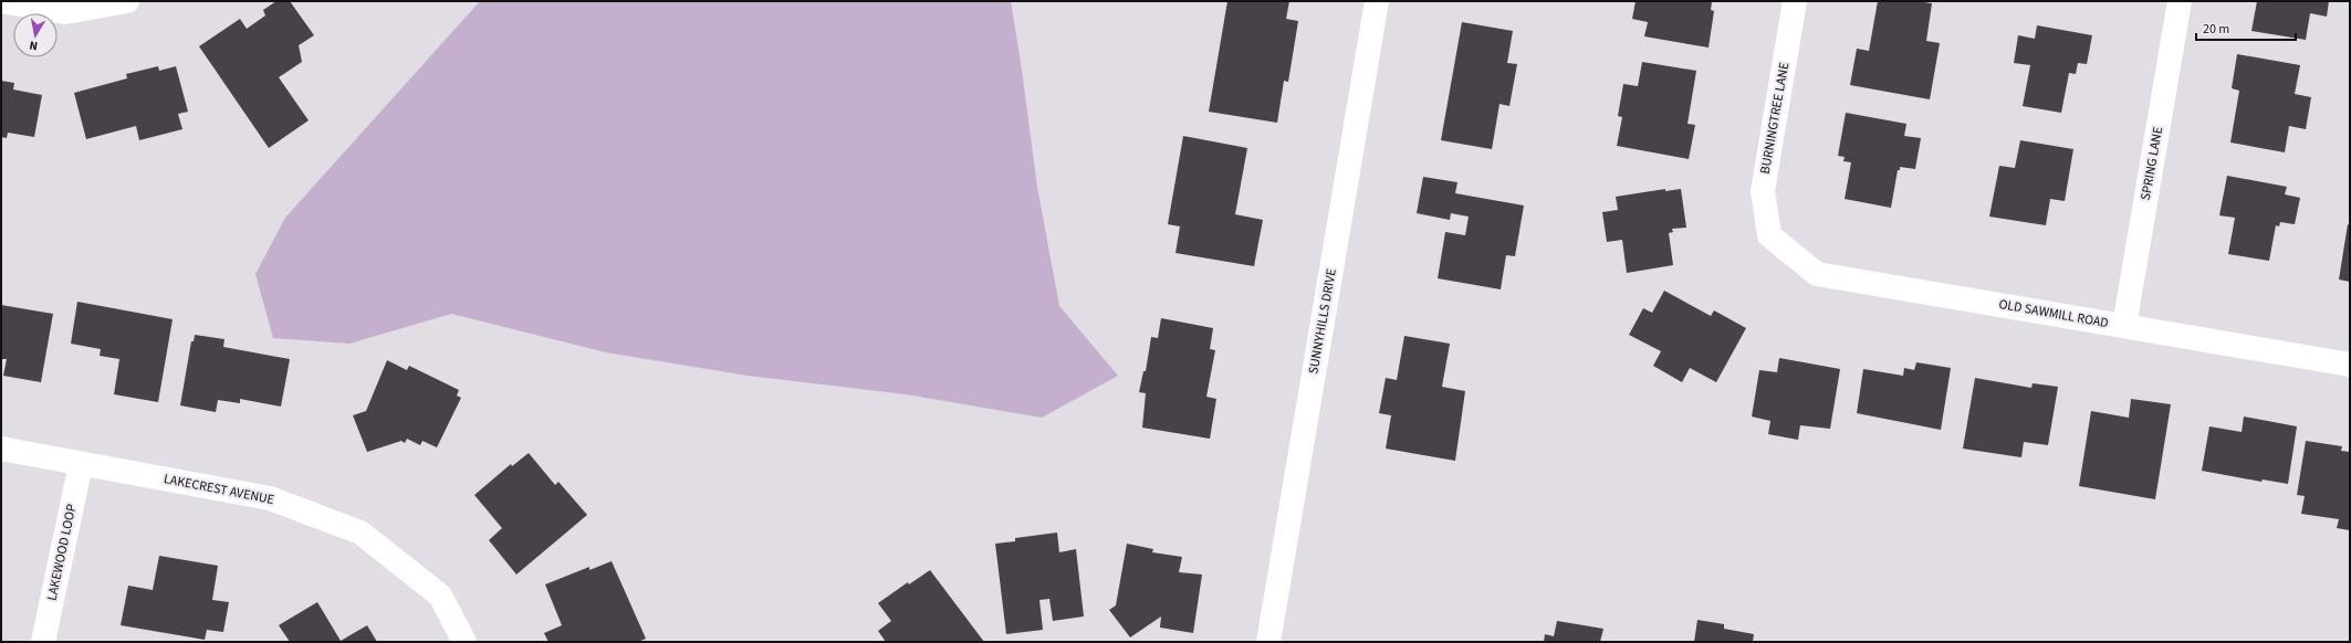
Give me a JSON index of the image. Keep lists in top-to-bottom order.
{
  "streets": {
    "street": [
      "BURNINGTREE LANE",
      "SPRING LANE",
      "OLD SAWMILL ROAD",
      "SUNNYHILLS DRIVE",
      "LAKECREST AVENUE",
      "LAKEWOOD LOOP"
    ]
  },
  "crossings": [
    ["BURNINGTREE LANE", "OLD SAWMILL ROAD"],
    ["SPRING LANE", "OLD SAWMILL ROAD"],
    ["LAKECREST AVENUE", "LAKEWOOD LOOP"]
  ],
  "scale_bar": "20 m",
  "north": "bottom"
}
